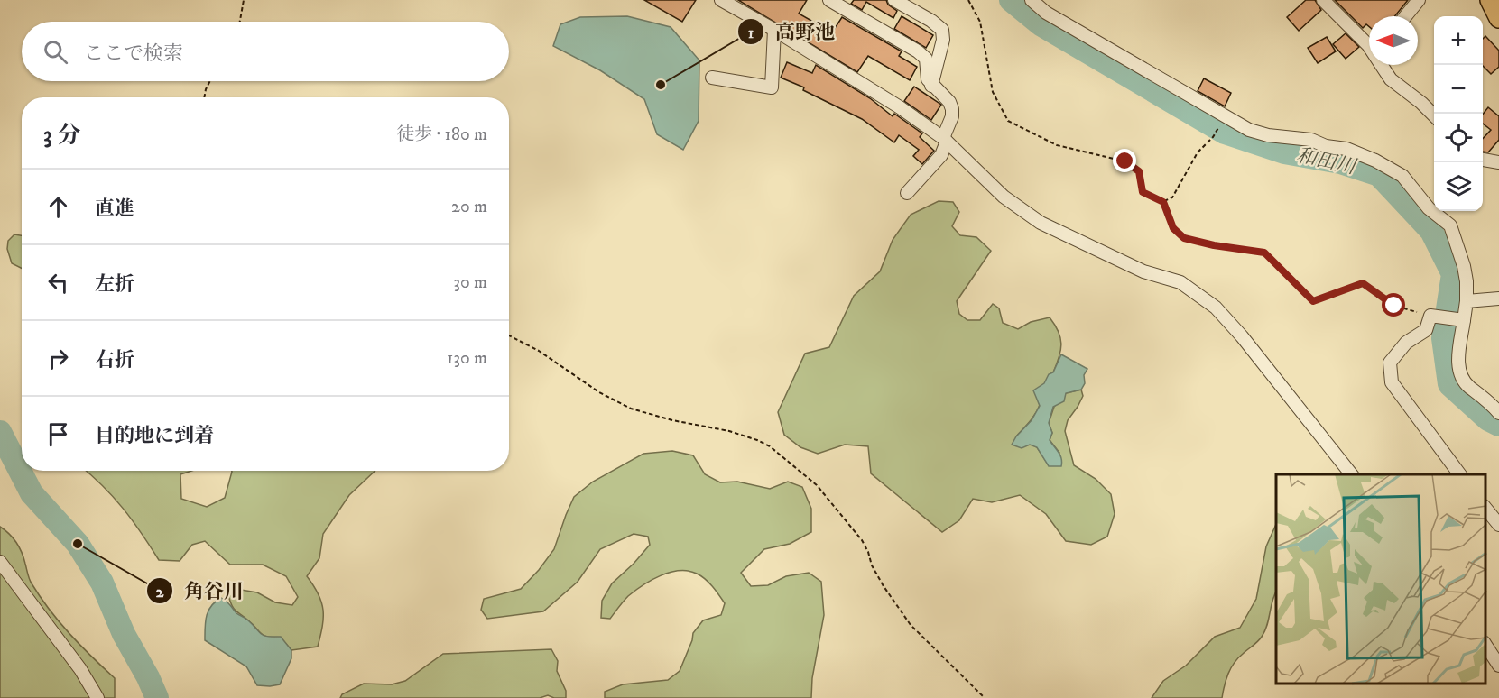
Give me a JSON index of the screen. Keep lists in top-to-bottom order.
{
  "water": ["和田川"],
  "places": ["高野池", "角谷川"],
  "north": "left",
  "page": {
    "map_buttons": ["+", "−"],
    "search": "ここで検索",
    "heading": ["3 分", "徒歩 · 180 m"],
    "list": [
      ["直進", "20 m"],
      ["左折", "30 m"],
      ["右折", "130 m"],
      "目的地に到着"
    ]
  }
}
